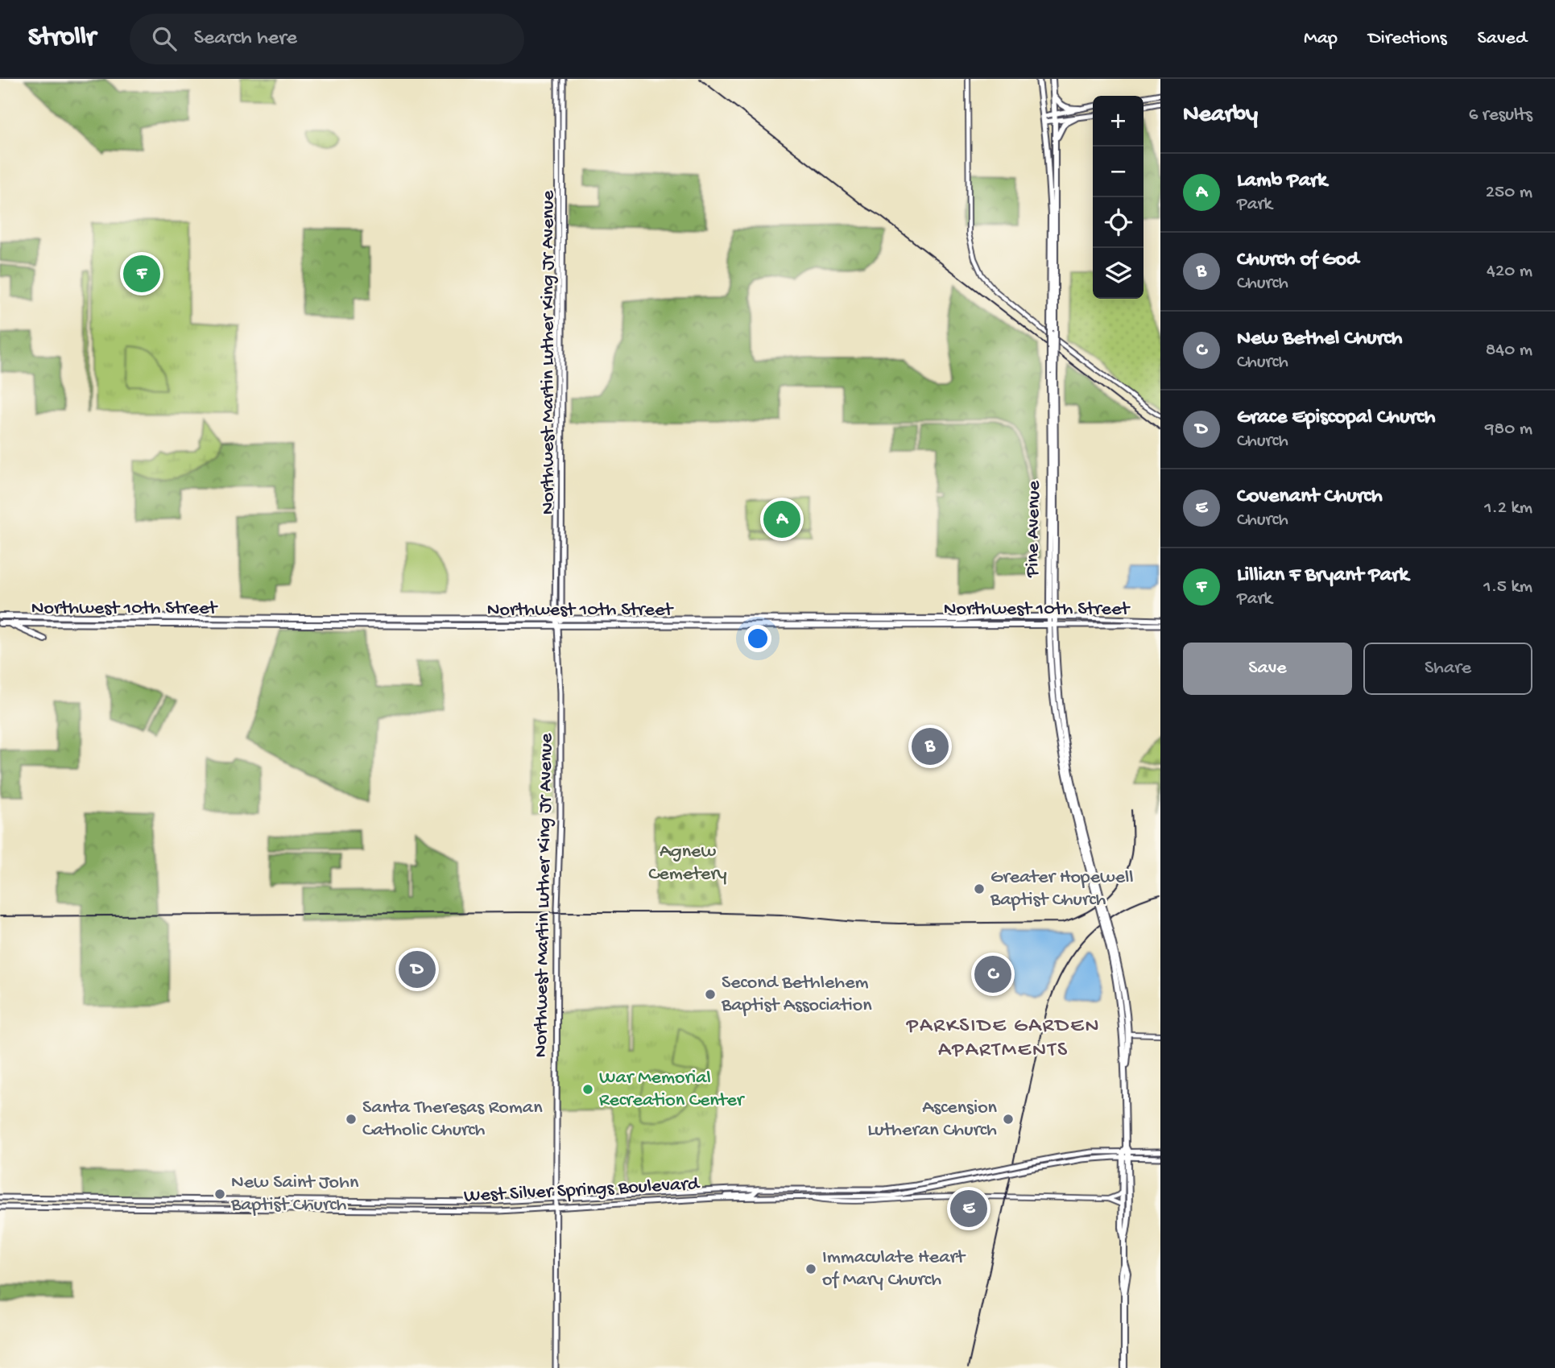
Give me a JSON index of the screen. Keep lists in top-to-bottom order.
{
  "streets": {
    "highway": ["Pine Avenue", "Northwest 10th Street"],
    "main road": ["Northwest Martin Luther King Jr Avenue", "West Silver Springs Boulevard"]
  },
  "crossings": [
    ["Northwest Martin Luther King Jr Avenue", "Northwest 10th Street"],
    ["Northwest Martin Luther King Jr Avenue", "West Silver Springs Boulevard"],
    ["Pine Avenue", "Northwest 10th Street"],
    ["Pine Avenue", "West Silver Springs Boulevard"]
  ],
  "districts": ["PARKSIDE GARDEN APARTMENTS"],
  "parks": ["Agnew Cemetery"],
  "places": [
    "Greater Hopewell Baptist Church",
    "Second Bethlehem Baptist Association",
    "War Memorial Recreation Center",
    "Santa Theresas Roman Catholic Church",
    "Ascension Lutheran Church",
    "New Saint John Baptist Church",
    "Immaculate Heart of Mary Church"
  ],
  "page": {
    "header": "Strollr",
    "search": "Search here",
    "nav": ["Map", "Directions", "Saved"],
    "heading": ["Nearby", "6 results"],
    "map_buttons": ["+", "−"],
    "list": [
      {
        "mark": "A",
        "name": "Lamb Park",
        "note": "Park",
        "value": "250 m"
      },
      {
        "mark": "B",
        "name": "Church of God",
        "note": "Church",
        "value": "420 m"
      },
      {
        "mark": "C",
        "name": "New Bethel Church",
        "note": "Church",
        "value": "840 m"
      },
      {
        "mark": "D",
        "name": "Grace Episcopal Church",
        "note": "Church",
        "value": "980 m"
      },
      {
        "mark": "E",
        "name": "Covenant Church",
        "note": "Church",
        "value": "1.2 km"
      },
      {
        "mark": "F",
        "name": "Lillian F Bryant Park",
        "note": "Park",
        "value": "1.5 km"
      }
    ],
    "pins": [
      "F",
      "A",
      "B",
      "D",
      "C",
      "E"
    ],
    "buttons": ["Save", "Share"]
  }
}
